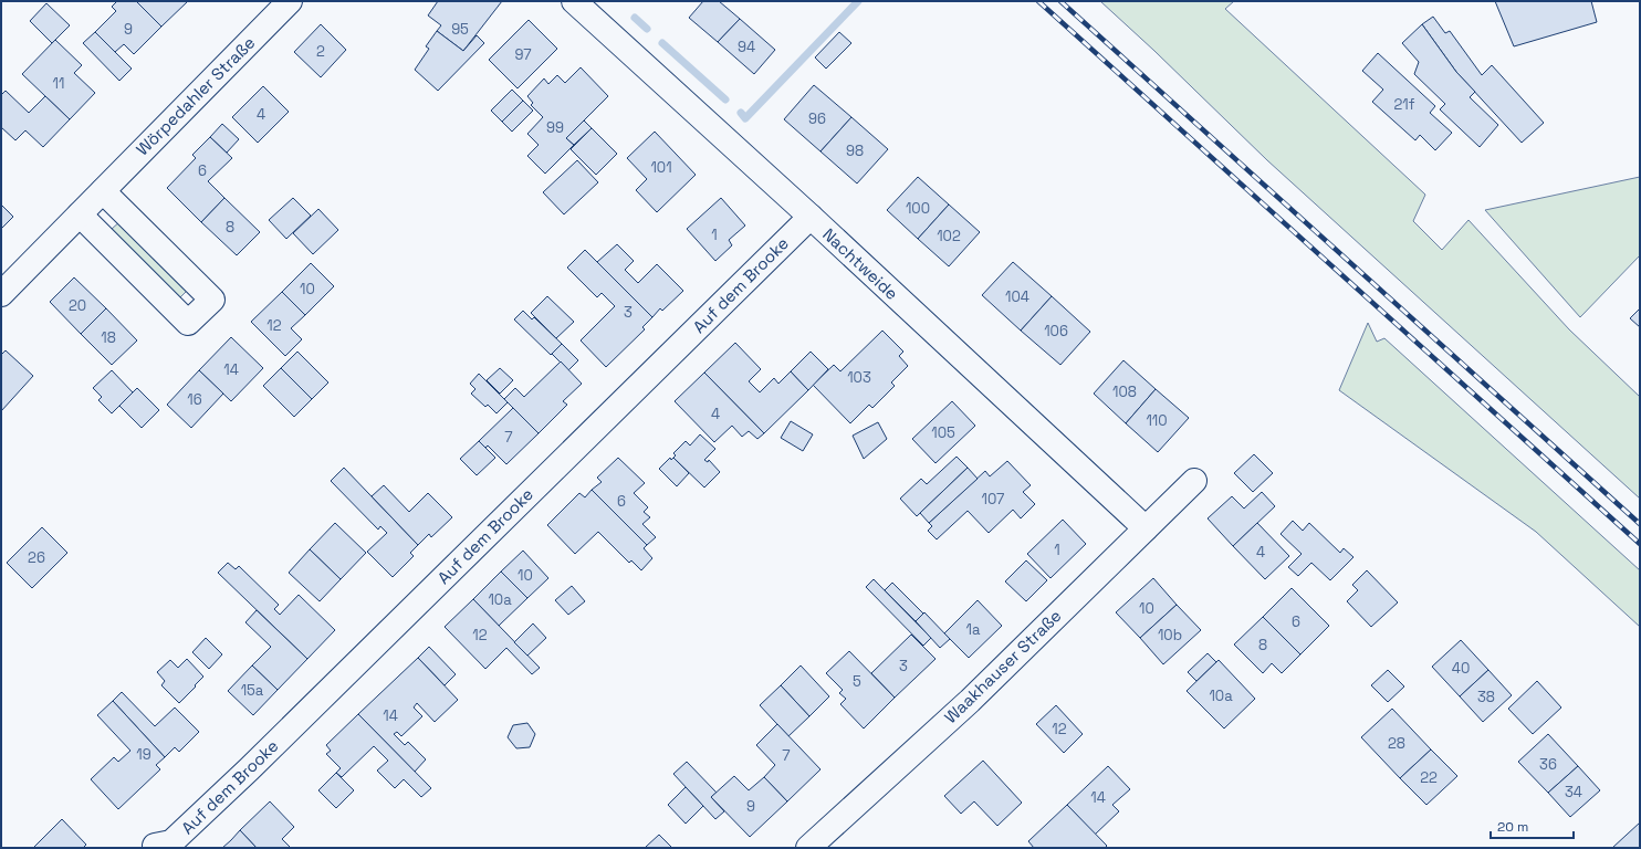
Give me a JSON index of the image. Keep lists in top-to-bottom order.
{
  "streets": {
    "street": [
      "Wörpedahler Straße",
      "Nachtweide",
      "Auf dem Brooke",
      "Waakhauser Straße"
    ]
  },
  "crossings": [
    ["Nachtweide", "Auf dem Brooke"],
    ["Nachtweide", "Waakhauser Straße"]
  ],
  "house_numbers": [
    "9",
    "95",
    "94",
    "2",
    "97",
    "11",
    "21f",
    "4",
    "96",
    "99",
    "98",
    "101",
    "6",
    "100",
    "8",
    "1",
    "102",
    "10",
    "104",
    "20",
    "3",
    "12",
    "106",
    "18",
    "14",
    "103",
    "108",
    "16",
    "4",
    "110",
    "105",
    "7",
    "107",
    "6",
    "1",
    "4",
    "26",
    "10",
    "10a",
    "10",
    "6",
    "1a",
    "12",
    "10b",
    "8",
    "3",
    "40",
    "5",
    "15a",
    "10a",
    "38",
    "14",
    "12",
    "28",
    "19",
    "7",
    "36",
    "22",
    "34",
    "14",
    "9"
  ],
  "scale_bar": "20 m"
}
